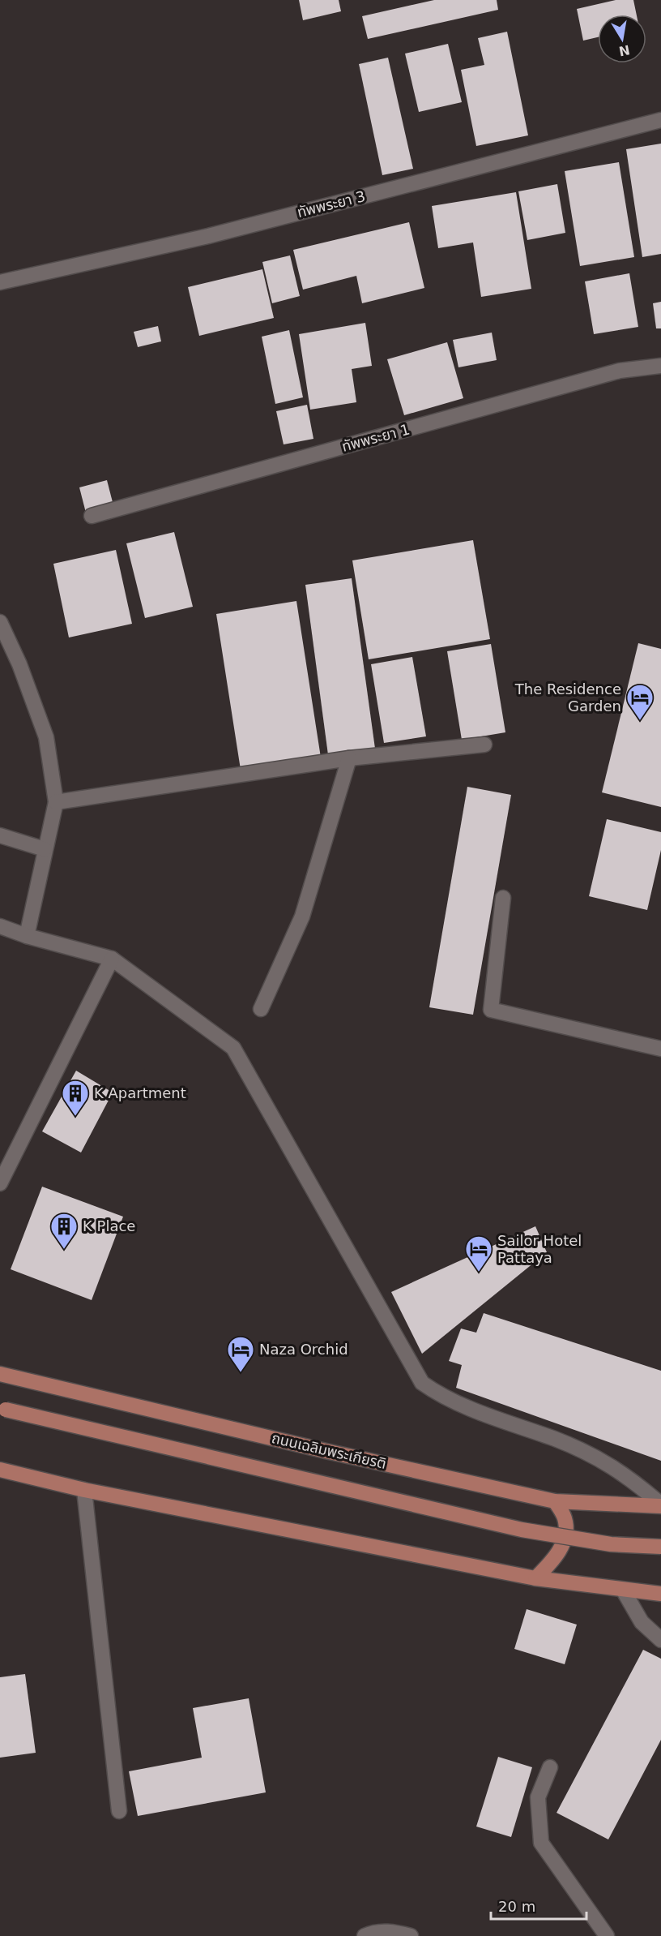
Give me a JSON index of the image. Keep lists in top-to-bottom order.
{
  "streets": {
    "main road": ["ถนนเฉลิมพระเกียรติ"],
    "street": ["ทัพพระยา 3", "ทัพพระยา 1"]
  },
  "places": {
    "hotel": ["The Residence Garden", "Sailor Hotel Pattaya", "Naza Orchid"],
    "building": ["K Apartment", "K Place"]
  },
  "scale_bar": "20 m",
  "north": "bottom"
}
